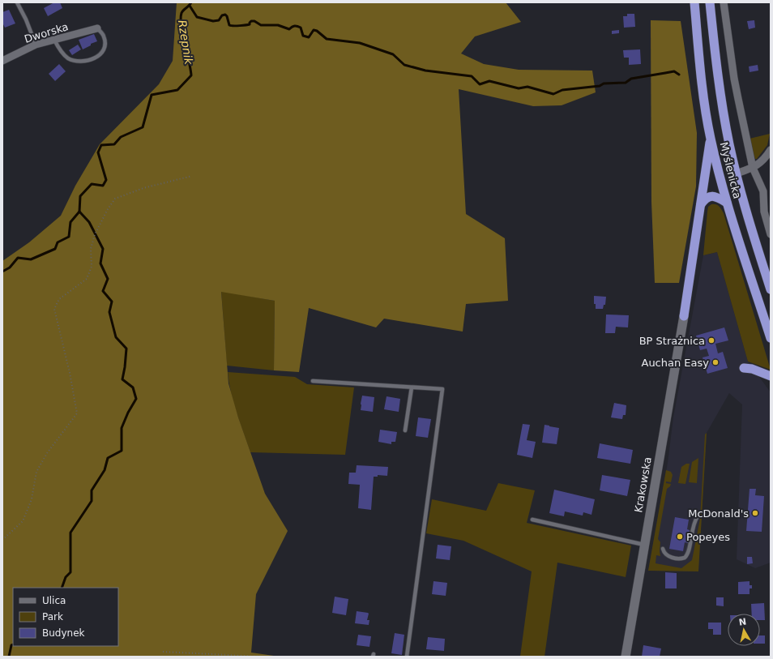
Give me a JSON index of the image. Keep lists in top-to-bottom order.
{
  "streets": {
    "highway": ["Myślenicka"],
    "street": ["Dworska", "Krakowska"]
  },
  "water": ["Rzepnik"],
  "places": [
    "BP Strażnica",
    "Auchan Easy",
    "McDonald's",
    "Popeyes"
  ],
  "legend": ["Ulica", "Park", "Budynek"],
  "north": "top"
}
